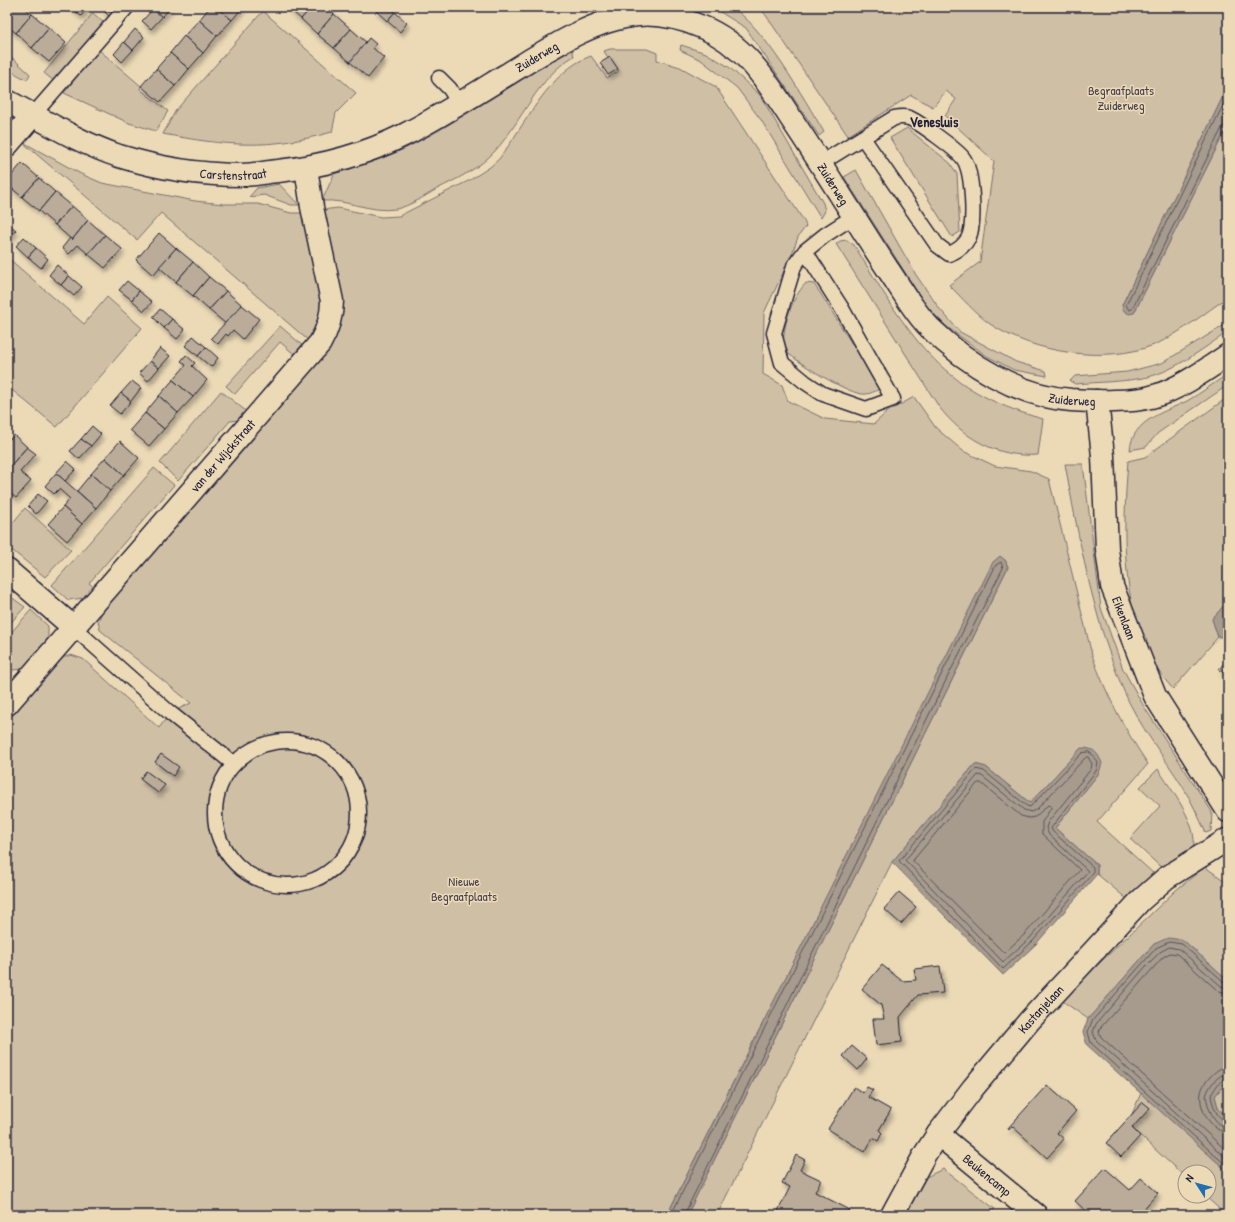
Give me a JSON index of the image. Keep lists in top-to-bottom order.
{
  "streets": {
    "street": [
      "Zuiderweg",
      "Carstenstraat",
      "van der Wijckstraat",
      "Eikenlaan",
      "Kastanjelaan",
      "Beukencamp"
    ]
  },
  "crossings": [
    ["Zuiderweg", "Carstenstraat"],
    ["Zuiderweg", "Eikenlaan"],
    ["Carstenstraat", "van der Wijckstraat"],
    ["Kastanjelaan", "Beukencamp"]
  ],
  "districts": ["Venesluis"],
  "parks": ["Begraafplaats Zuiderweg", "Nieuwe Begraafplaats"],
  "north": "top left"
}
